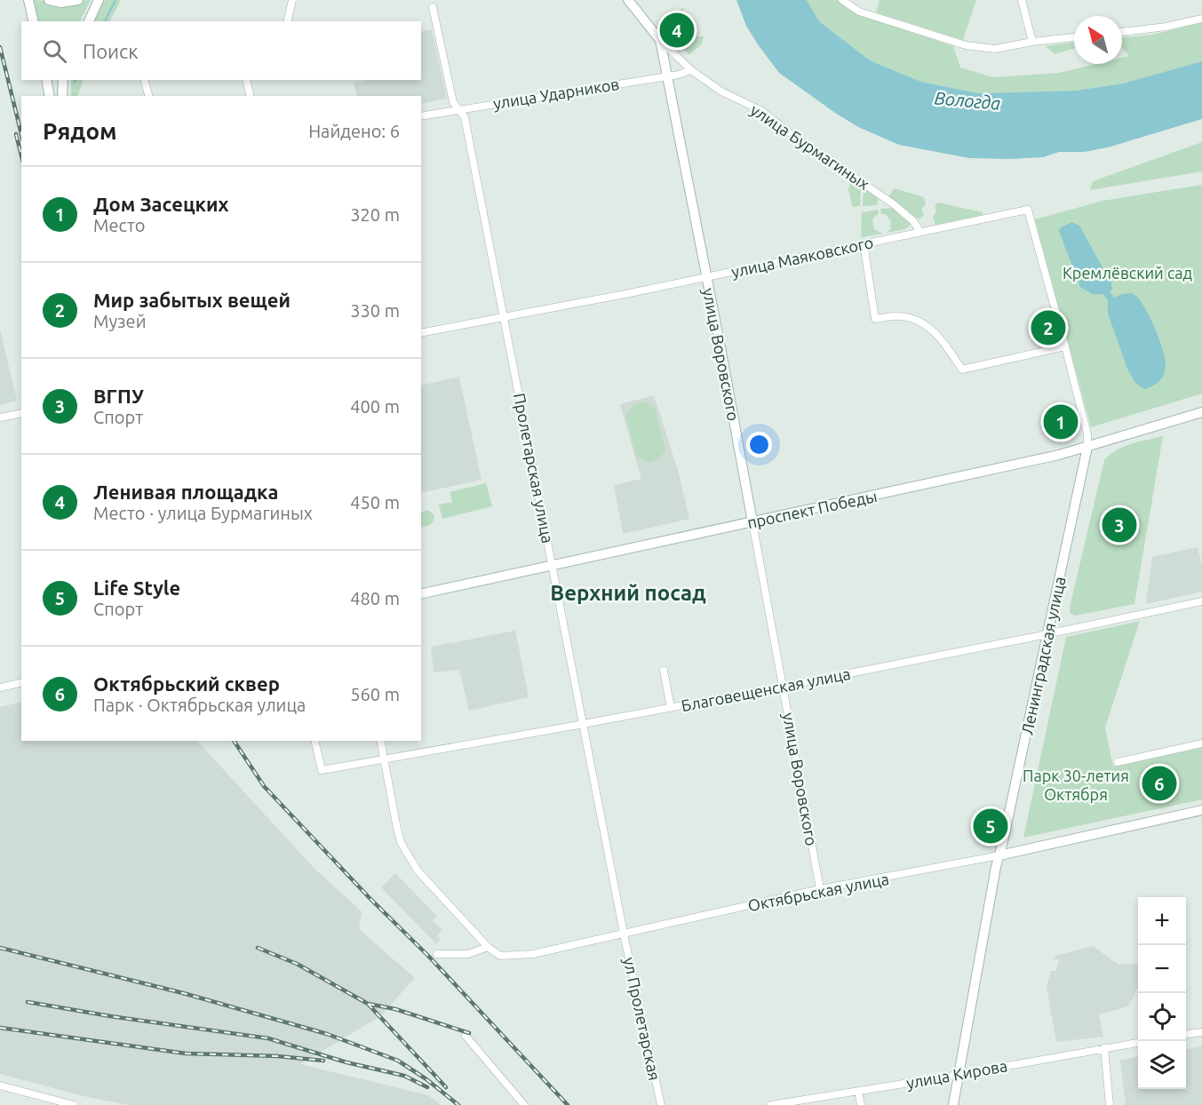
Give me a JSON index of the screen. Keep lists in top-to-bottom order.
{
  "streets": {
    "main road": [
      "улица Бурмагиных",
      "улица Воровского",
      "проспект Победы",
      "Ленинградская улица",
      "Октябрьская улица"
    ],
    "street": [
      "улица Ударников",
      "улица Маяковского",
      "Пролетарская улица",
      "Благовещенская улица",
      "ул Пролетарская",
      "улица Кирова"
    ]
  },
  "crossings": [
    ["улица Ударников", "улица Бурмагиных"],
    ["улица Ударников", "улица Воровского"],
    ["улица Ударников", "Пролетарская улица"],
    ["улица Бурмагиных", "улица Маяковского"],
    ["улица Бурмагиных", "улица Воровского"],
    ["улица Маяковского", "улица Воровского"],
    ["улица Маяковского", "Пролетарская улица"],
    ["улица Маяковского", "Ленинградская улица"],
    ["улица Воровского", "проспект Победы"],
    ["улица Воровского", "Благовещенская улица"],
    ["улица Воровского", "Октябрьская улица"],
    ["Пролетарская улица", "проспект Победы"],
    ["Пролетарская улица", "Благовещенская улица"],
    ["Пролетарская улица", "Октябрьская улица"],
    ["Пролетарская улица", "ул Пролетарская"],
    ["проспект Победы", "Ленинградская улица"],
    ["Ленинградская улица", "Благовещенская улица"],
    ["Ленинградская улица", "Октябрьская улица"],
    ["Ленинградская улица", "улица Кирова"],
    ["Октябрьская улица", "ул Пролетарская"]
  ],
  "districts": ["Верхний посад"],
  "water": ["Вологда"],
  "parks": ["Кремлёвский сад", "Парк 30-летия Октября"],
  "north": "top left",
  "page": {
    "pins": [
      "4",
      "2",
      "1",
      "3",
      "6",
      "5"
    ],
    "search": "Поиск",
    "heading": ["Рядом", "Найдено: 6"],
    "list": [
      {
        "mark": "1",
        "name": "Дом Засецких",
        "note": "Место",
        "value": "320 m"
      },
      {
        "mark": "2",
        "name": "Мир забытых вещей",
        "note": "Музей",
        "value": "330 m"
      },
      {
        "mark": "3",
        "name": "ВГПУ",
        "note": "Спорт",
        "value": "400 m"
      },
      {
        "mark": "4",
        "name": "Ленивая площадка",
        "note": "Место · улица Бурмагиных",
        "value": "450 m"
      },
      {
        "mark": "5",
        "name": "Life Style",
        "note": "Спорт",
        "value": "480 m"
      },
      {
        "mark": "6",
        "name": "Октябрьский сквер",
        "note": "Парк · Октябрьская улица",
        "value": "560 m"
      }
    ],
    "map_buttons": ["+", "−"]
  }
}
